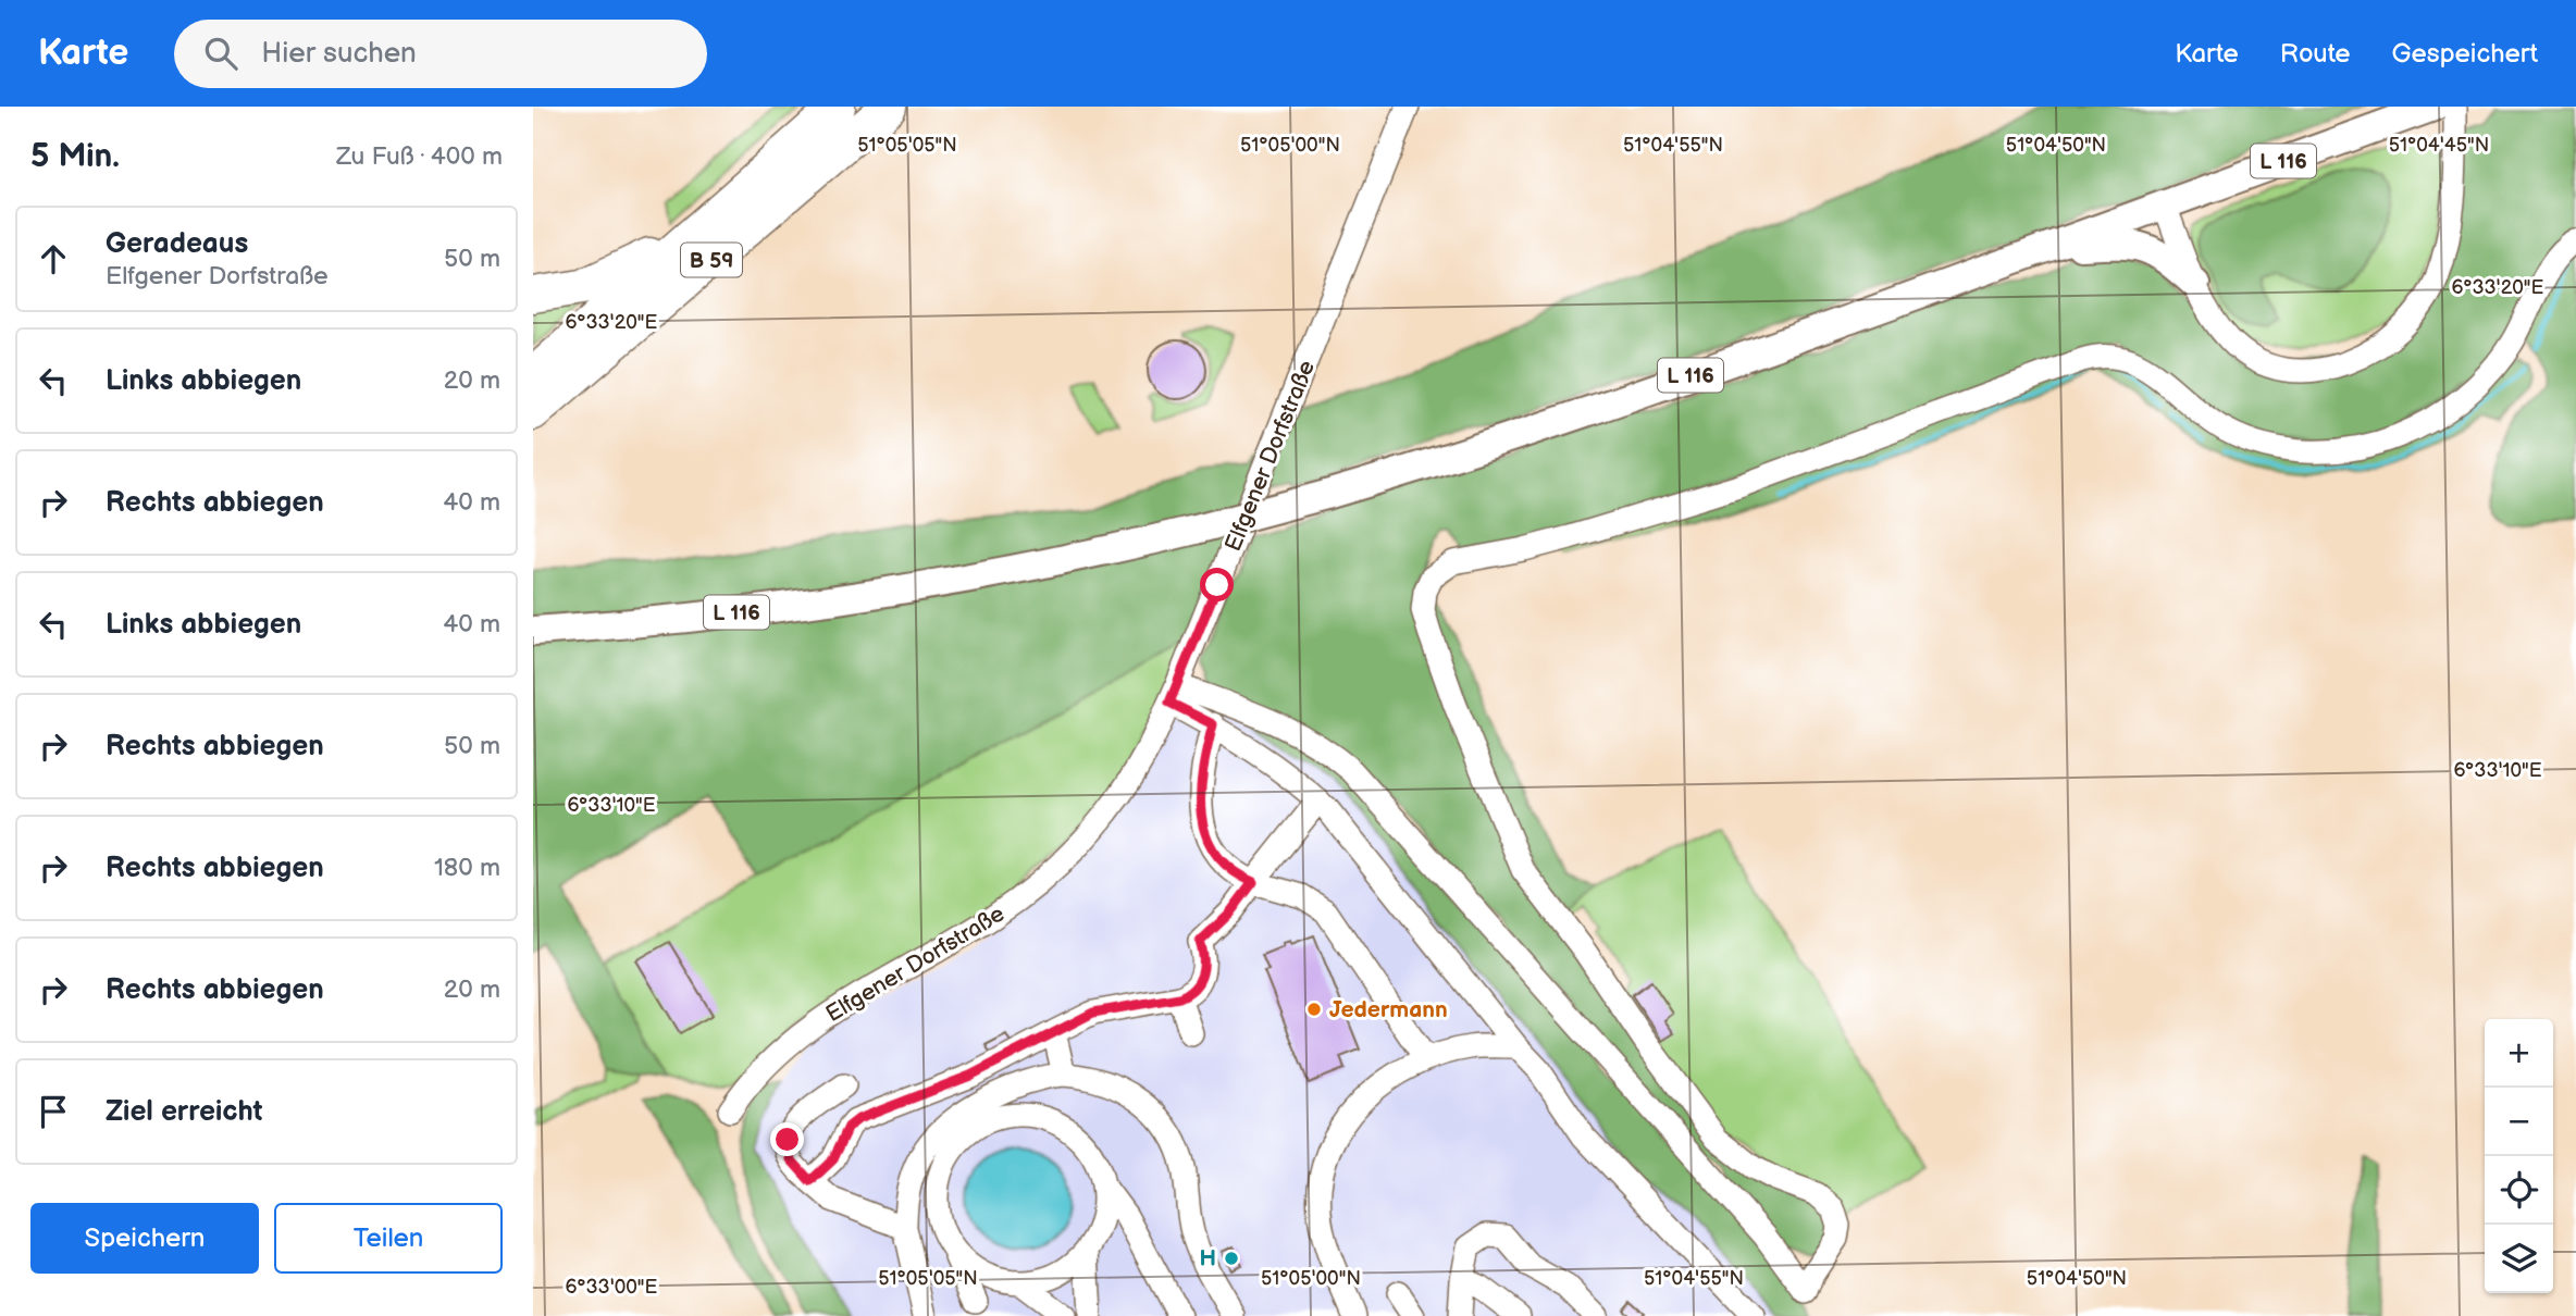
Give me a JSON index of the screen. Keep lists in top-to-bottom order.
{
  "streets": {
    "highway": ["B 59"],
    "main road": ["L 116"],
    "street": ["Elfgener Dorfstraße"]
  },
  "places": ["Jedermann", "H"],
  "page": {
    "header": "Karte",
    "search": "Hier suchen",
    "nav": ["Karte", "Route", "Gespeichert"],
    "heading": ["5 Min.", "Zu Fuß · 400 m"],
    "list": [
      ["Geradeaus", "Elfgener Dorfstraße", "50 m"],
      ["Links abbiegen", "20 m"],
      ["Rechts abbiegen", "40 m"],
      ["Links abbiegen", "40 m"],
      ["Rechts abbiegen", "50 m"],
      ["Rechts abbiegen", "180 m"],
      ["Rechts abbiegen", "20 m"],
      "Ziel erreicht"
    ],
    "map_buttons": ["+", "−"],
    "buttons": ["Speichern", "Teilen"]
  },
  "coordinates": [
    "51°05'05\"N",
    "51°05'00\"N",
    "51°04'55\"N",
    "51°04'50\"N",
    "51°04'45\"N",
    "6°33'20\"E",
    "6°33'10\"E",
    "6°33'00\"E"
  ]
}
